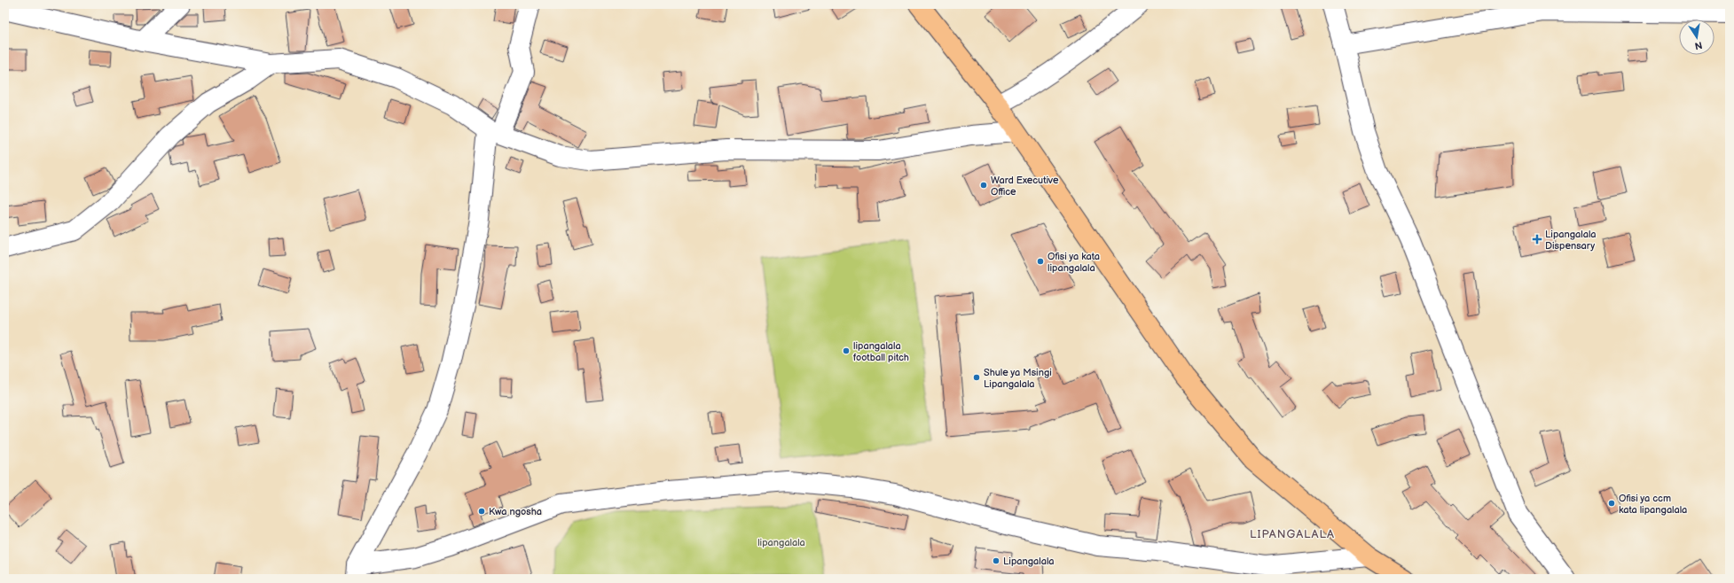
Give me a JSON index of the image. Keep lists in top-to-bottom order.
{
  "districts": ["LIPANGALALA"],
  "parks": ["lipangalala"],
  "places": {
    "other": [
      "Ward Executive Office",
      "Ofisi ya kata lipangalala",
      "lipangalala football pitch",
      "Shule ya Msingi Lipangalala",
      "Ofisi ya ccm kata lipangalala",
      "Kwa ngosha",
      "Lipangalala"
    ],
    "health": ["Lipangalala Dispensary"]
  },
  "north": "bottom"
}
